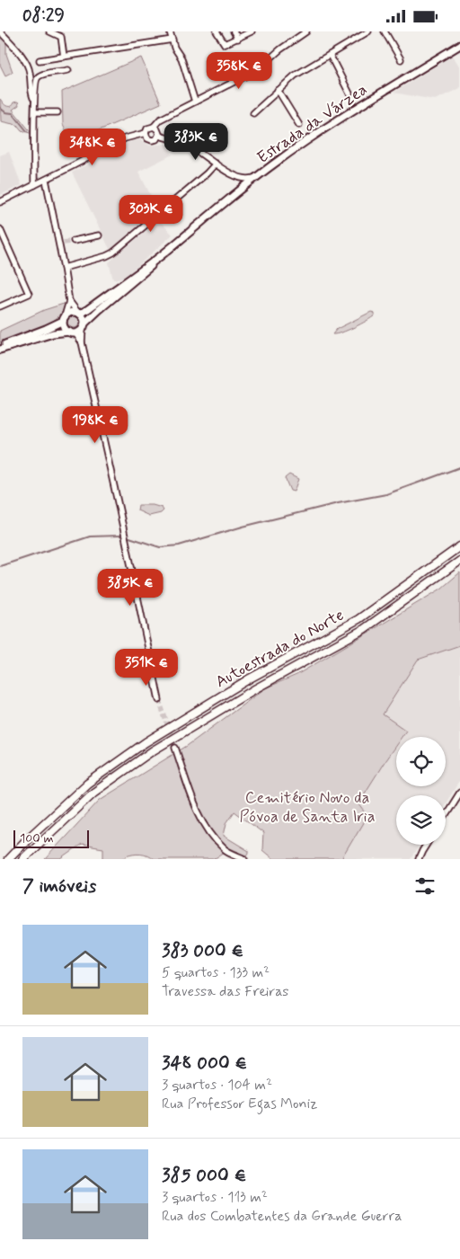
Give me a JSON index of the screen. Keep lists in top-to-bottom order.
{
  "streets": {
    "highway": ["Autoestrada do Norte"],
    "main road": ["Estrada da Várzea"]
  },
  "parks": ["Cemitério Novo da Póvoa de Santa Iria"],
  "scale_bar": "100 m",
  "page": {
    "status": "08:29",
    "price": [
      "358K €",
      "383K €",
      "348K €",
      "303K €",
      "198K €",
      "385K €",
      "351K €"
    ],
    "scale": "100 m",
    "heading": "7 imóveis",
    "list": [
      {
        "name": "383 000 €",
        "note": "5 quartos · 133 m² · Travessa das Freiras"
      },
      {
        "name": "348 000 €",
        "note": "3 quartos · 104 m² · Rua Professor Egas Moniz"
      },
      {
        "name": "385 000 €",
        "note": "3 quartos · 113 m² · Rua dos Combatentes da Grande Guerra"
      }
    ]
  }
}
